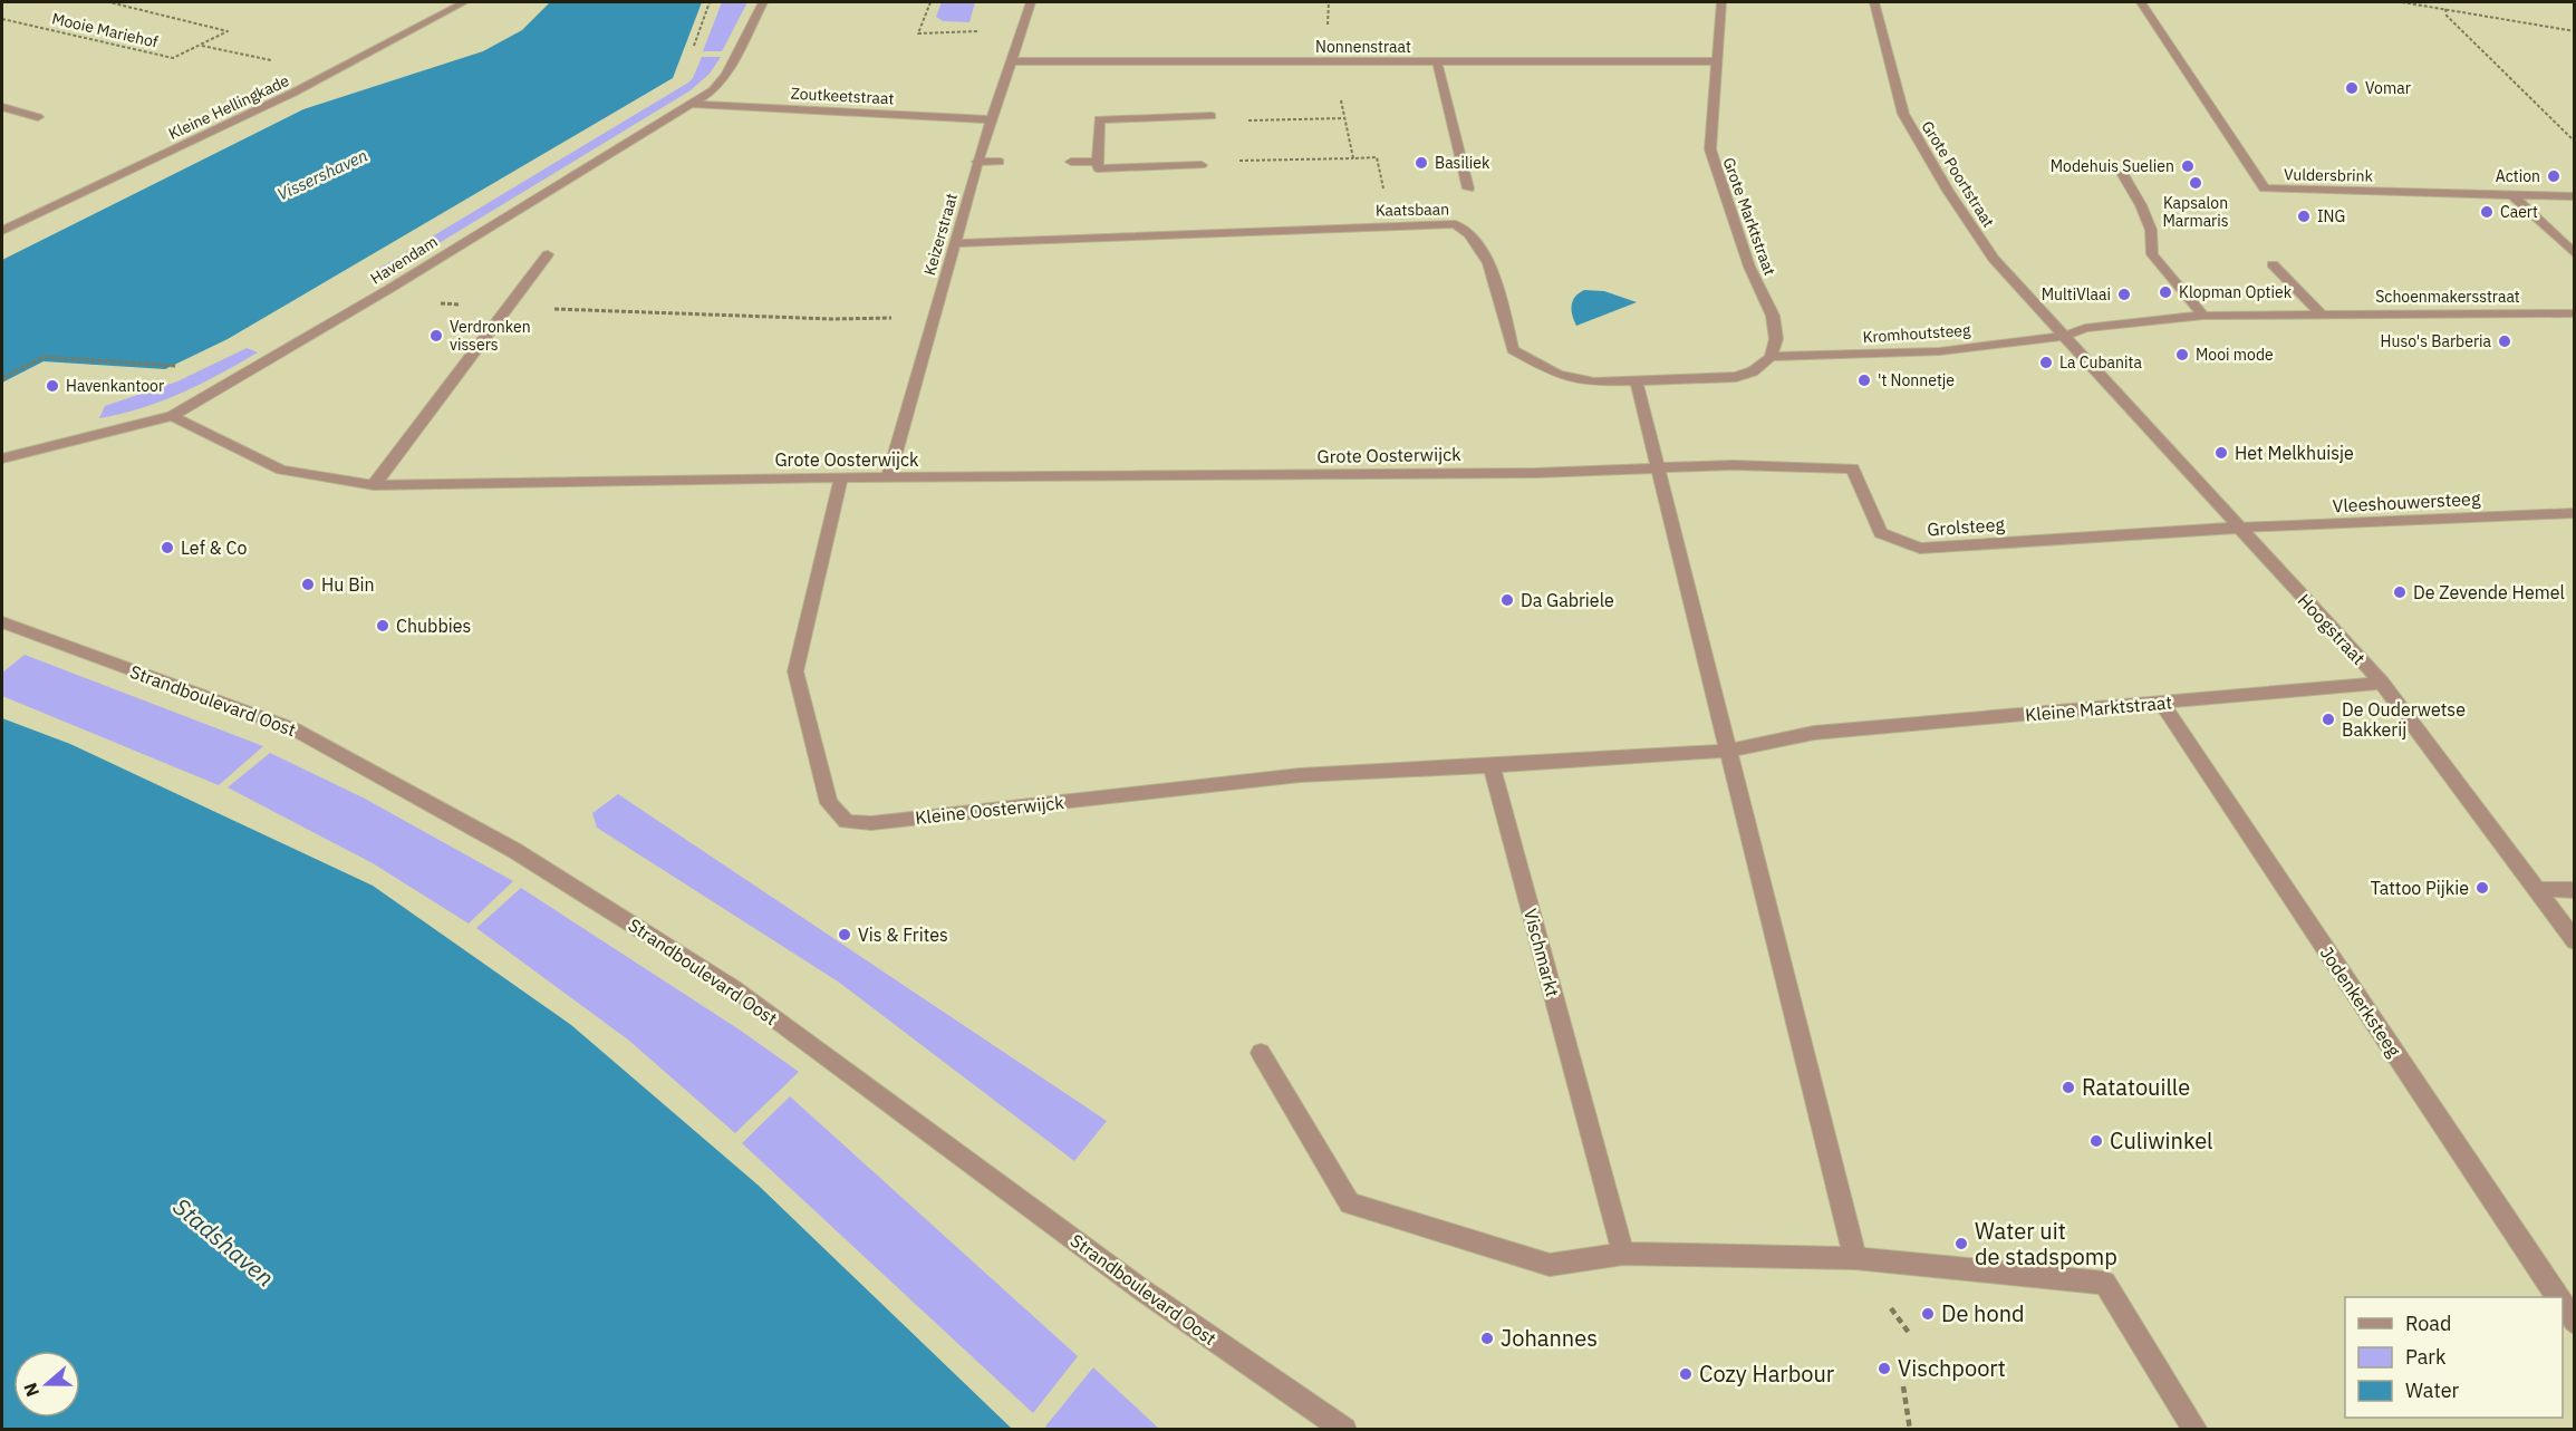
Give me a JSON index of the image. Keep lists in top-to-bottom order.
{
  "streets": {
    "street": [
      "Nonnenstraat",
      "Zoutkeetstraat",
      "Kleine Hellingkade",
      "Grote Poortstraat",
      "Vuldersbrink",
      "Kaatsbaan",
      "Grote Marktstraat",
      "Keizerstraat",
      "Havendam",
      "Schoenmakersstraat",
      "Kromhoutsteeg",
      "Grote Oosterwijck",
      "Vleeshouwersteeg",
      "Grolsteeg",
      "Hoogstraat",
      "Strandboulevard Oost",
      "Kleine Marktstraat",
      "Kleine Oosterwijck",
      "Vischmarkt",
      "Jodenkerksteeg"
    ],
    "path": ["Mooie Mariehof"]
  },
  "crossings": [
    ["Nonnenstraat", "Grote Marktstraat"],
    ["Nonnenstraat", "Keizerstraat"],
    ["Zoutkeetstraat", "Keizerstraat"],
    ["Zoutkeetstraat", "Havendam"],
    ["Grote Poortstraat", "Schoenmakersstraat"],
    ["Grote Poortstraat", "Kromhoutsteeg"],
    ["Grote Poortstraat", "Hoogstraat"],
    ["Kaatsbaan", "Grote Marktstraat"],
    ["Kaatsbaan", "Keizerstraat"],
    ["Kaatsbaan", "Kromhoutsteeg"],
    ["Grote Marktstraat", "Kromhoutsteeg"],
    ["Keizerstraat", "Grote Oosterwijck"],
    ["Havendam", "Grote Oosterwijck"],
    ["Schoenmakersstraat", "Kromhoutsteeg"],
    ["Schoenmakersstraat", "Hoogstraat"],
    ["Kromhoutsteeg", "Hoogstraat"],
    ["Grote Oosterwijck", "Grolsteeg"],
    ["Grote Oosterwijck", "Kleine Oosterwijck"],
    ["Vleeshouwersteeg", "Grolsteeg"],
    ["Vleeshouwersteeg", "Hoogstraat"],
    ["Grolsteeg", "Hoogstraat"],
    ["Hoogstraat", "Kleine Marktstraat"],
    ["Kleine Marktstraat", "Jodenkerksteeg"],
    ["Kleine Oosterwijck", "Vischmarkt"]
  ],
  "water": ["Vissershaven", "Stadshaven"],
  "places": [
    "Vomar",
    "Basiliek",
    "Modehuis Suelien",
    "Action",
    "Kapsalon Marmaris",
    "Caert",
    "ING",
    "Klopman Optiek",
    "MultiVlaai",
    "Verdronken vissers",
    "Huso's Barberia",
    "Mooi mode",
    "La Cubanita",
    "'t Nonnetje",
    "Havenkantoor",
    "Het Melkhuisje",
    "Lef & Co",
    "Hu Bin",
    "De Zevende Hemel",
    "Da Gabriele",
    "Chubbies",
    "De Ouderwetse Bakkerij",
    "Tattoo Pijkie",
    "Vis & Frites",
    "Ratatouille",
    "Culiwinkel",
    "Water uit de stadspomp",
    "De hond",
    "Johannes",
    "Vischpoort",
    "Cozy Harbour"
  ],
  "legend": ["Road", "Park", "Water"],
  "north": "left"
}
